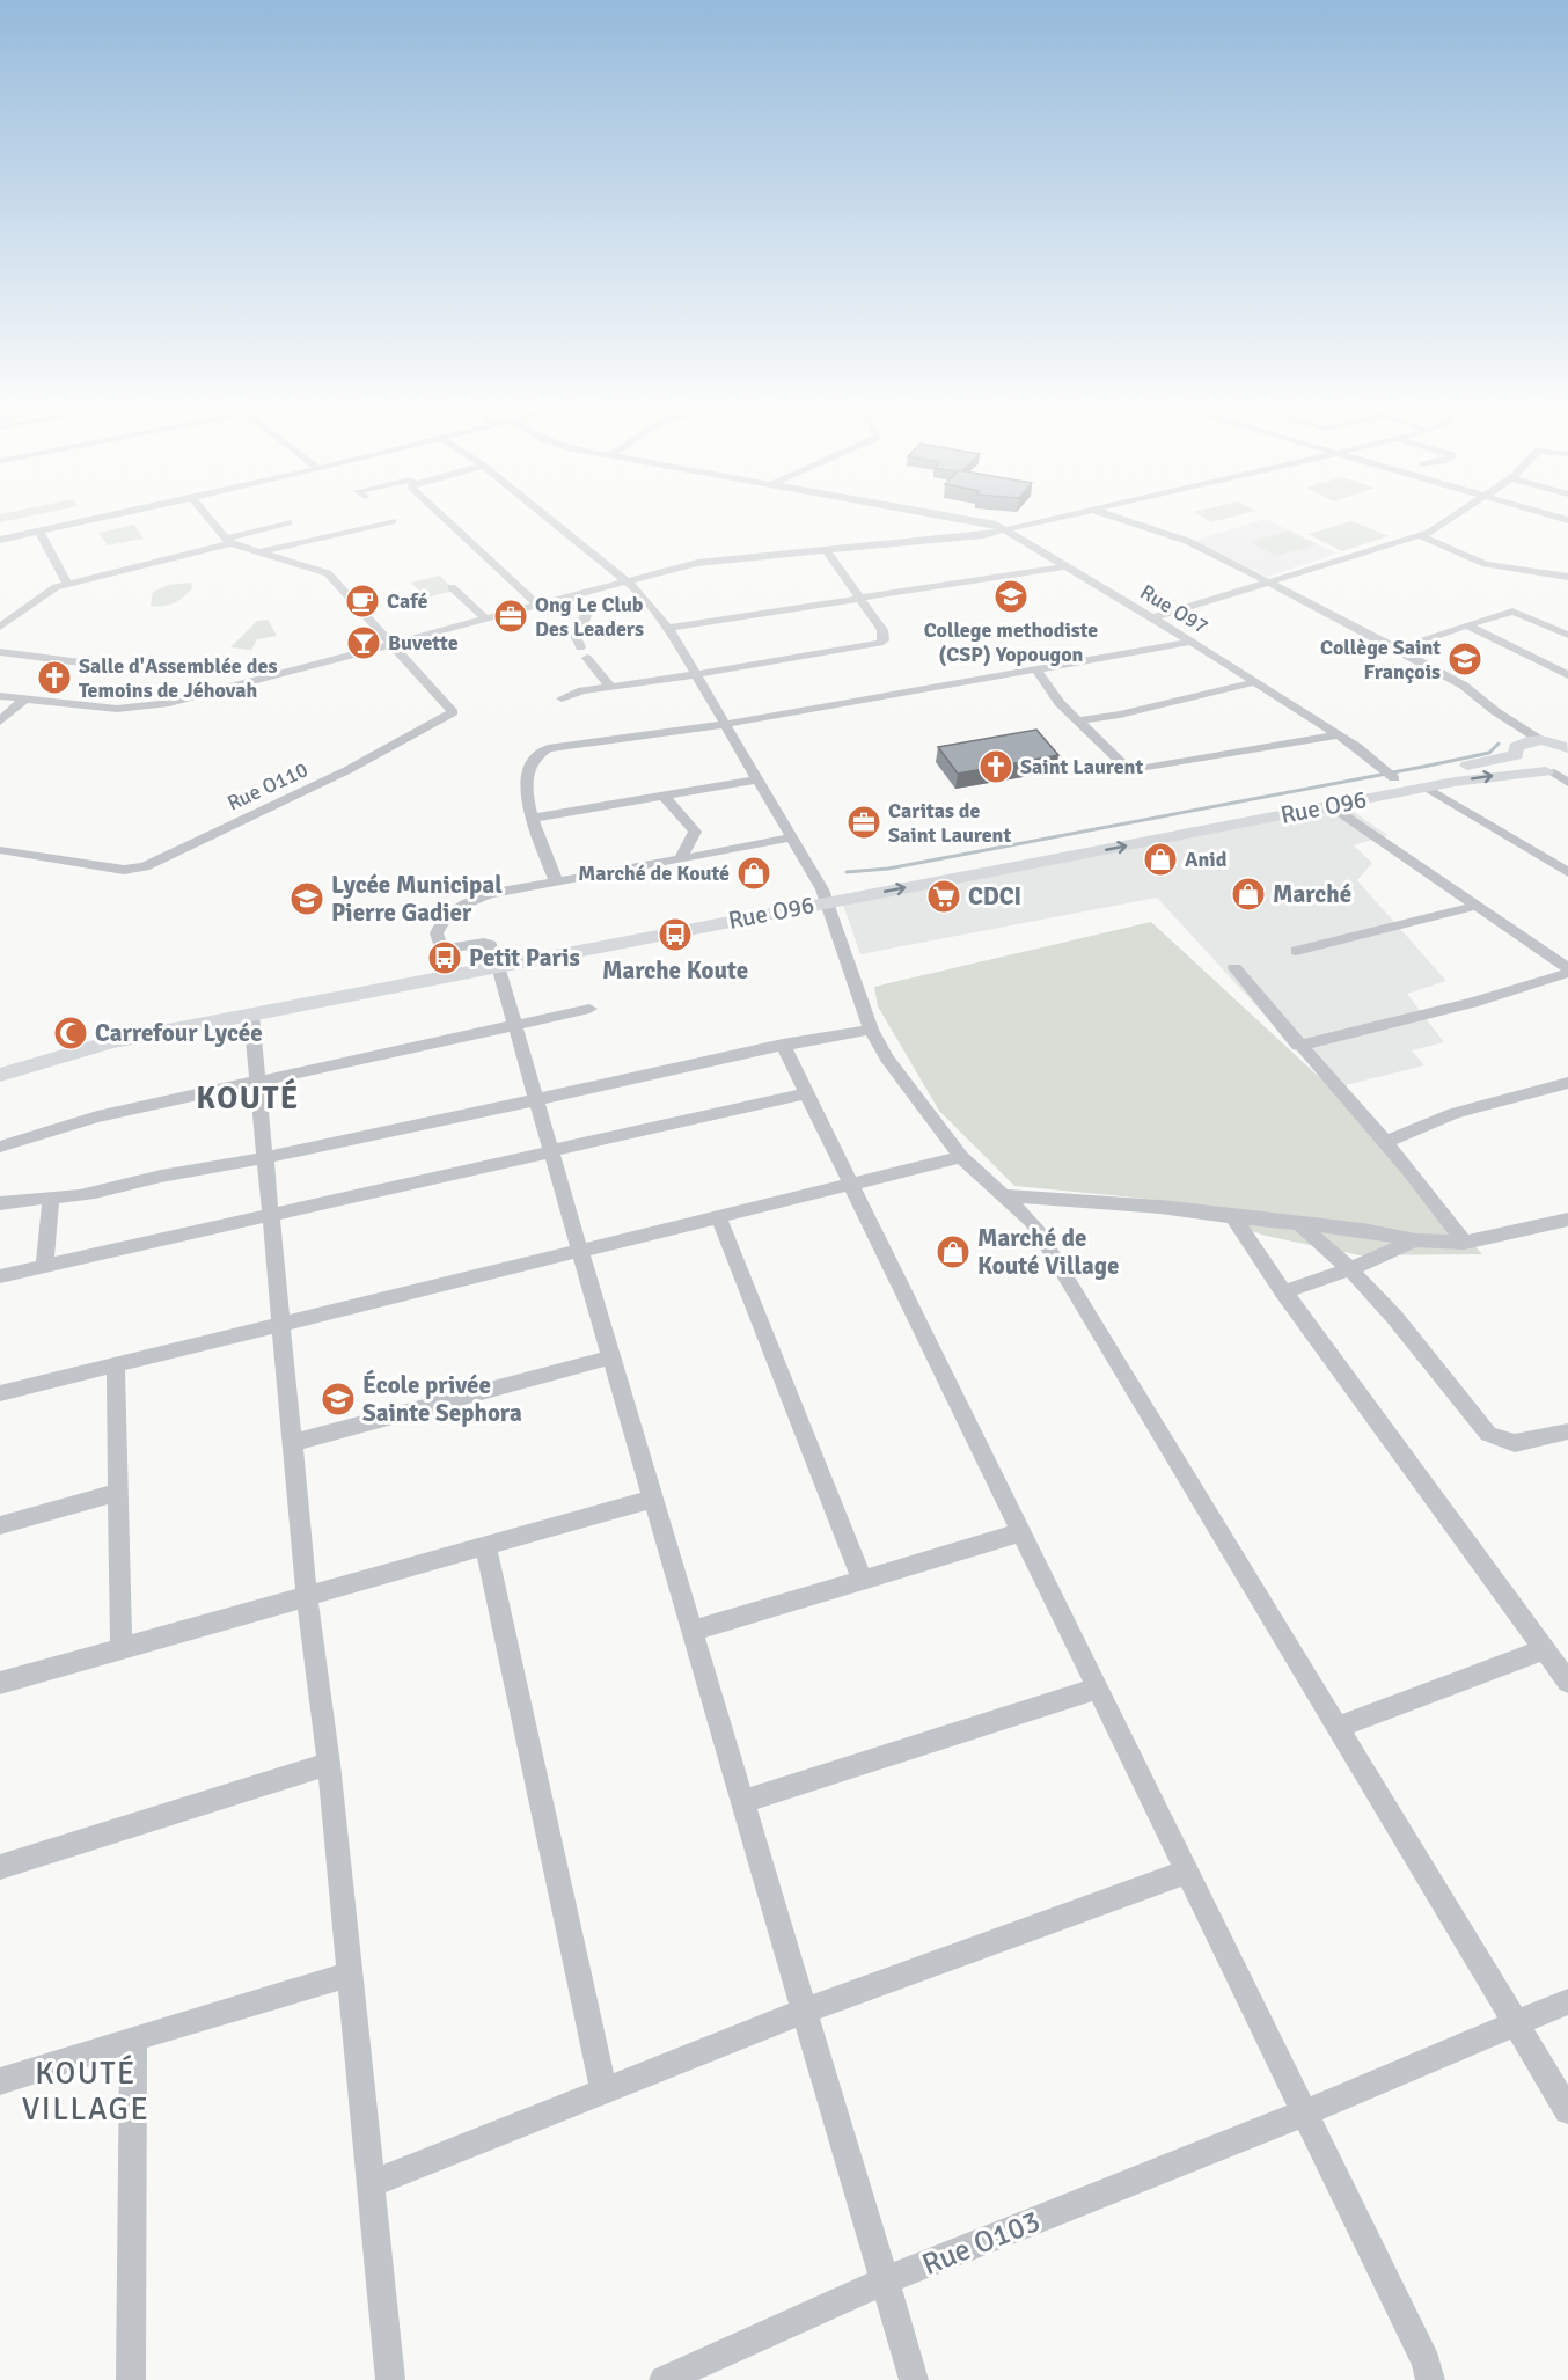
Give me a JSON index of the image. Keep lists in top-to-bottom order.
{
  "streets": {
    "main road": ["Rue O96"],
    "street": ["Rue O97", "Rue O110", "Rue O103"]
  },
  "crossings": [
    ["Rue O97", "Rue O96"]
  ],
  "districts": ["KOUTÉ", "KOUTÉ VILLAGE"],
  "places": {
    "school or university": [
      "College methodiste (CSP) Yopougon",
      "Collège Saint François",
      "Lycée Municipal Pierre Gadier",
      "École privée Sainte Sephora"
    ],
    "cafe": ["Café"],
    "office": ["Ong Le Club Des Leaders", "Caritas de Saint Laurent"],
    "bar": ["Buvette"],
    "church": ["Salle d'Assemblée des Temoins de Jéhovah", "Saint Laurent"],
    "shop": [
      "Anid",
      "Marché de Kouté",
      "Marché",
      "Marché de Kouté Village"
    ],
    "supermarket": ["CDCI"],
    "bus stop": ["Marche Koute", "Petit Paris"],
    "mosque": ["Carrefour Lycée"]
  }
}
